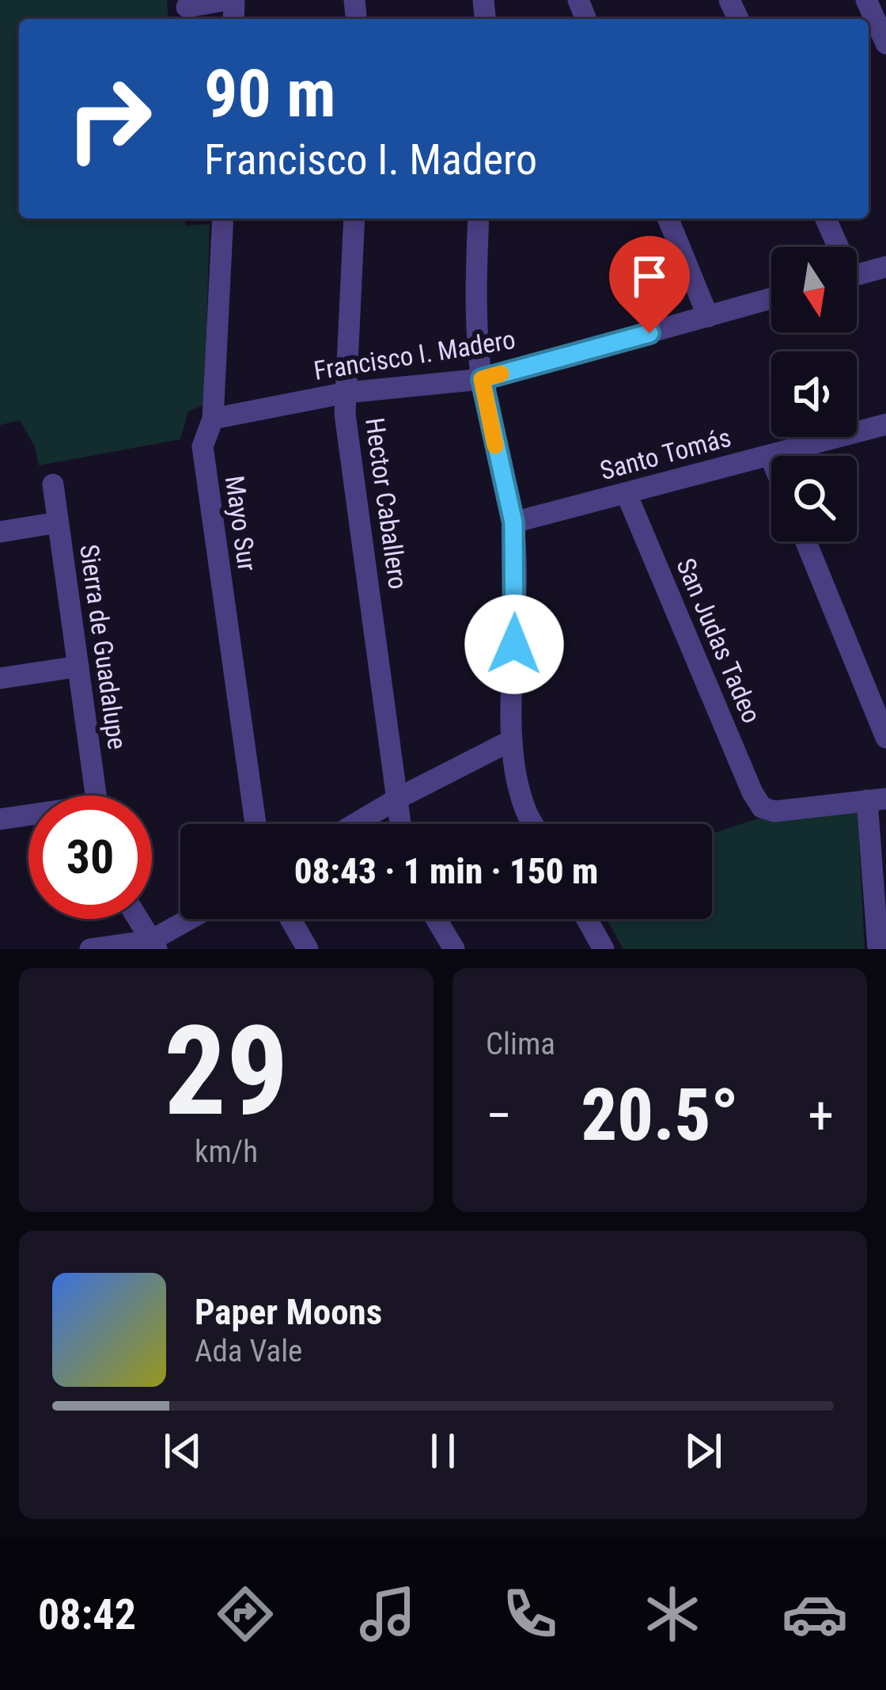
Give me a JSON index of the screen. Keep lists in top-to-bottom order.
{
  "streets": {
    "street": [
      "Francisco I. Madero",
      "Santo Tomás",
      "Hector Caballero",
      "Mayo Sur",
      "San Judas Tadeo",
      "Sierra de Guadalupe"
    ]
  },
  "crossings": [
    ["Francisco I. Madero", "Hector Caballero"],
    ["Francisco I. Madero", "Mayo Sur"],
    ["Santo Tomás", "San Judas Tadeo"]
  ],
  "north": "bottom",
  "page": {
    "turn": ["90 m", "Francisco I. Madero"],
    "limit": "30",
    "trip": "08:43 · 1 min · 150 m",
    "tile": [
      ["29", "km/h"],
      "Clima"
    ],
    "heat": ["−", "20.5°", "+"],
    "song": ["Paper Moons", "Ada Vale"],
    "tabs": "08:42"
  }
}
